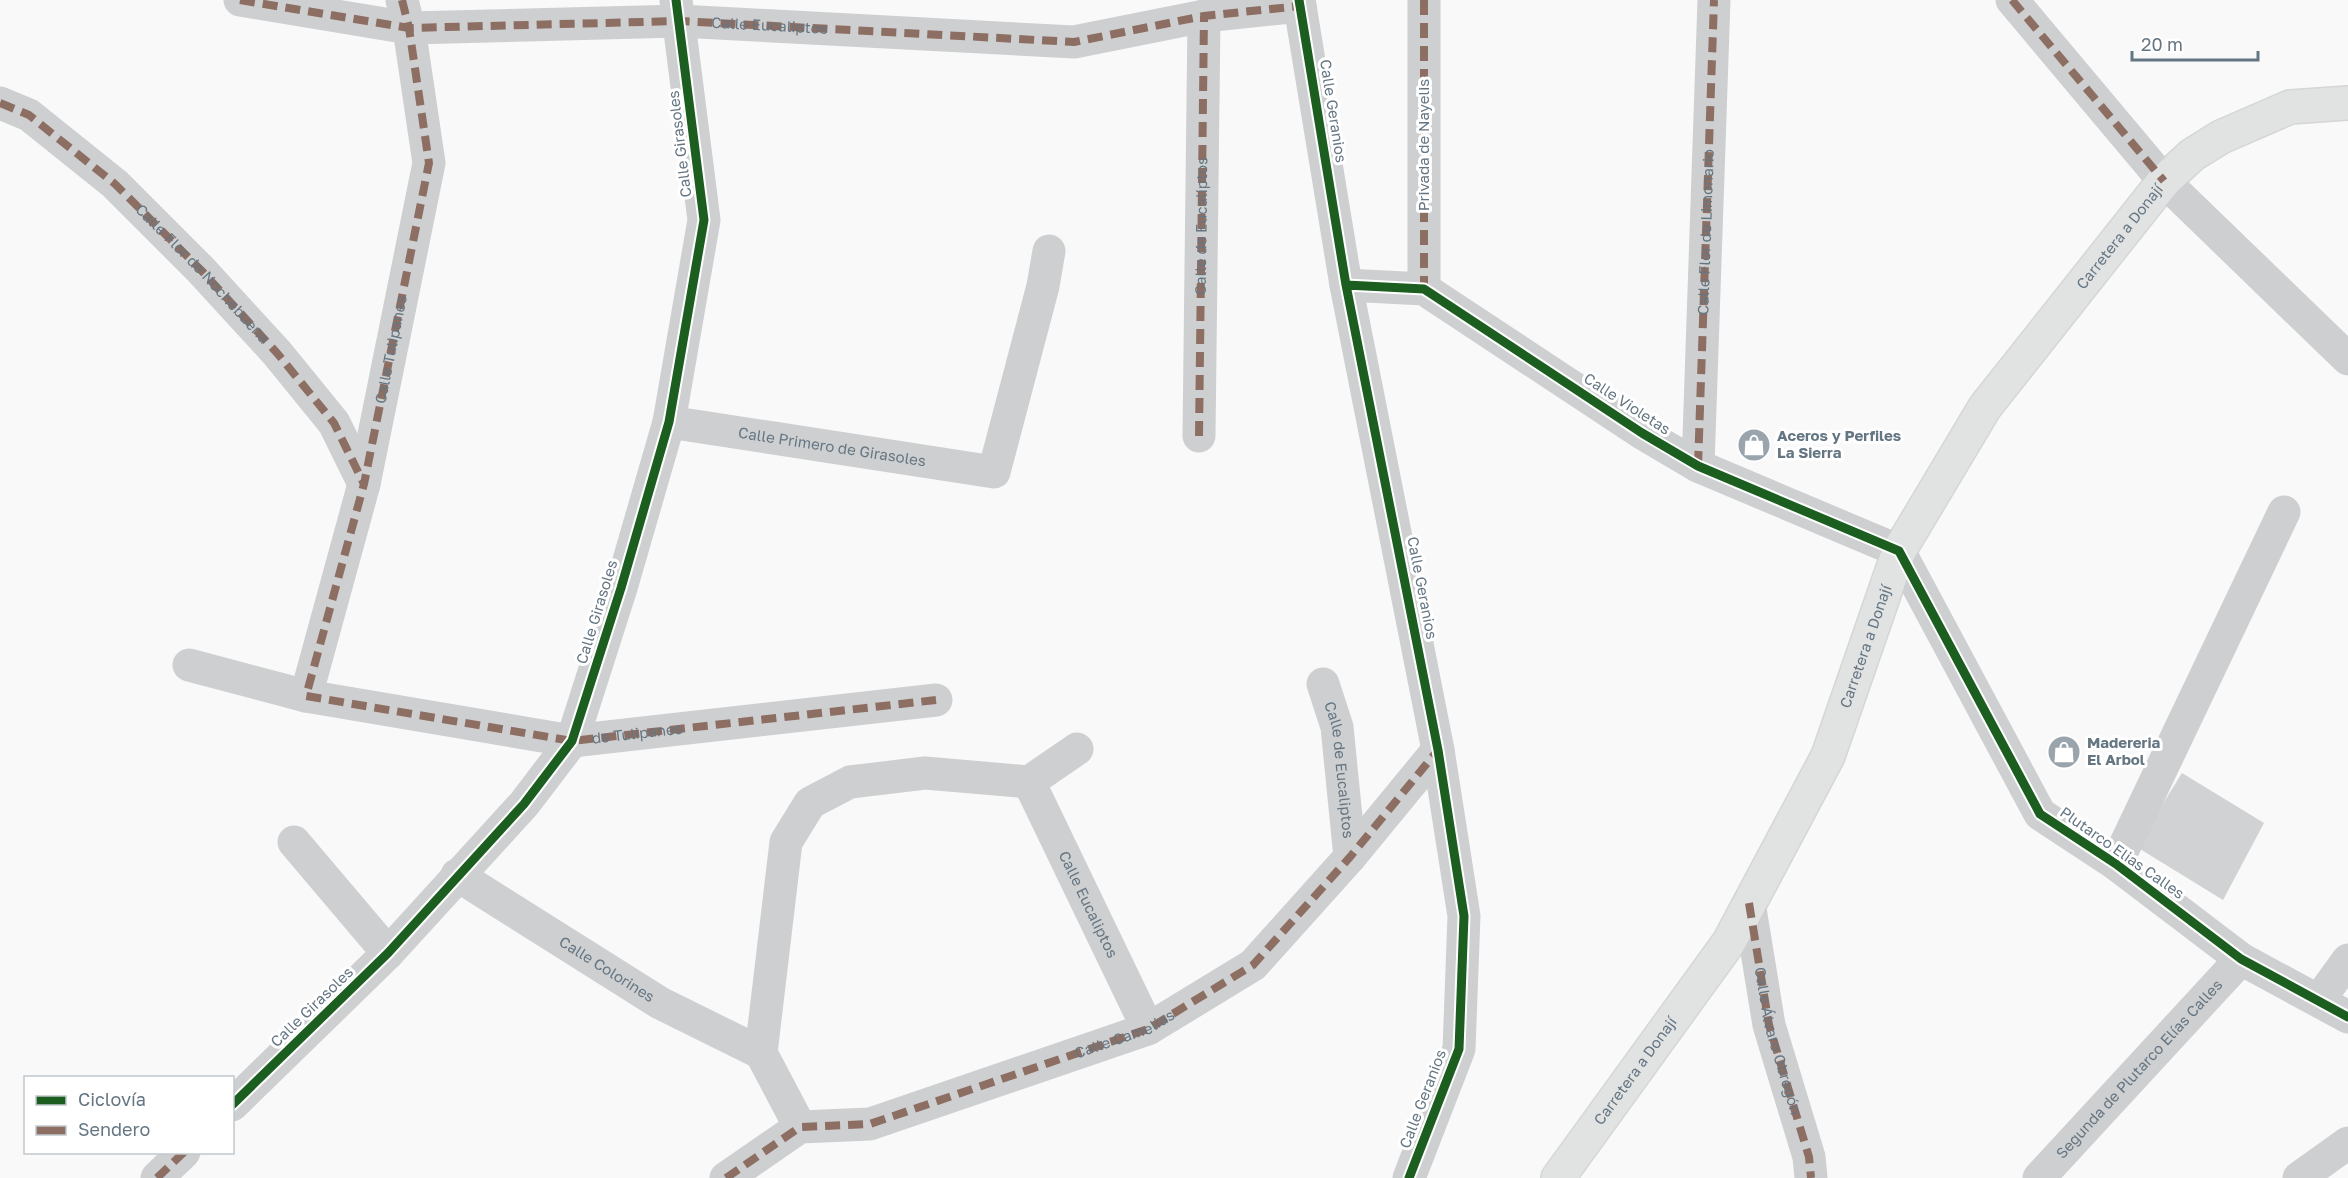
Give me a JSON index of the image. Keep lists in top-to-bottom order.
{
  "streets": {
    "main road": ["Carretera a Donají"],
    "street": [
      "Calle Eucaliptos",
      "Calle Geranios",
      "Calle Girasoles",
      "Privada de Nayelis",
      "Calle de Eucaliptos",
      "Calle Flor de Limonario",
      "Calle Flor de Nochebuena",
      "Calle Tulipanes",
      "Calle Violetas",
      "Calle Primero de Girasoles",
      "de Tulipanes",
      "Plutarco Elias Calles",
      "Calle Colorines",
      "Calle Camelias",
      "Calle Álvaro Obregón",
      "Segunda de Plutarco Elías Calles"
    ]
  },
  "crossings": [
    ["Calle Eucaliptos", "Calle Geranios"],
    ["Calle Eucaliptos", "Calle Girasoles"],
    ["Calle Eucaliptos", "Calle de Eucaliptos"],
    ["Calle Eucaliptos", "Calle Tulipanes"],
    ["Calle Eucaliptos", "Calle Camelias"],
    ["Calle Geranios", "Calle Camelias"],
    ["Calle Girasoles", "Calle Primero de Girasoles"],
    ["Calle Girasoles", "de Tulipanes"],
    ["Calle Girasoles", "Calle Colorines"],
    ["Privada de Nayelis", "Calle Violetas"],
    ["Calle de Eucaliptos", "Calle Camelias"],
    ["Calle Flor de Limonario", "Calle Violetas"],
    ["Carretera a Donají", "Calle Violetas"],
    ["Carretera a Donají", "Plutarco Elias Calles"],
    ["Carretera a Donají", "Calle Álvaro Obregón"],
    ["Calle Flor de Nochebuena", "Calle Tulipanes"],
    ["Calle Tulipanes", "de Tulipanes"],
    ["Calle Violetas", "Plutarco Elias Calles"],
    ["Plutarco Elias Calles", "Segunda de Plutarco Elías Calles"]
  ],
  "places": {
    "shop": ["Aceros y Perfiles La Sierra", "Madereria El Arbol"]
  },
  "legend": ["Ciclovía", "Sendero"],
  "scale_bar": "20 m"
}
